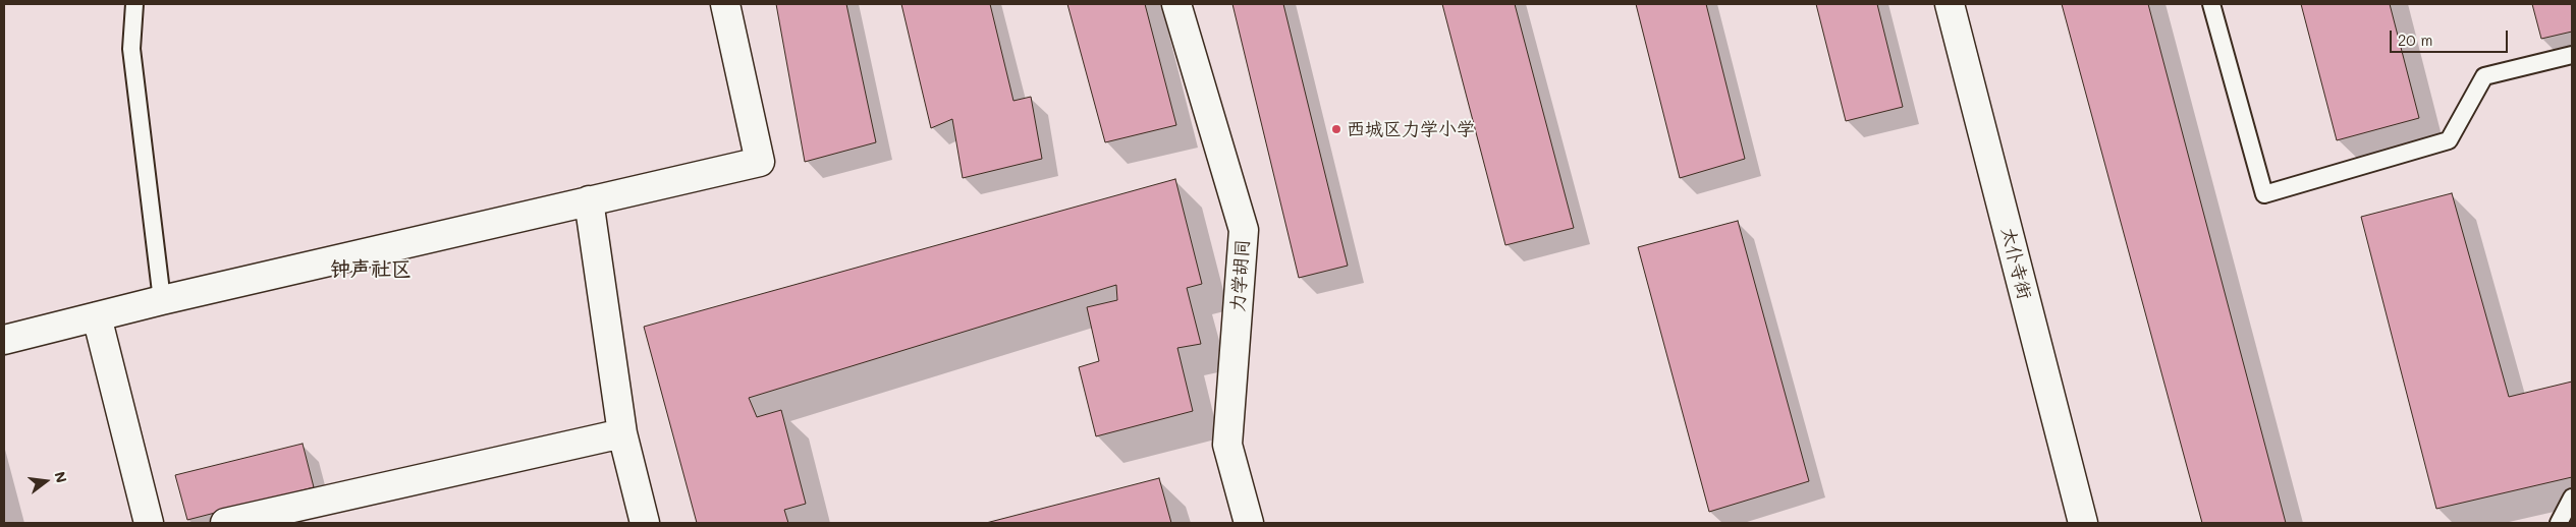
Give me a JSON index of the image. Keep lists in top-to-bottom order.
{
  "streets": {
    "street": ["太仆寺街", "力学胡同"]
  },
  "districts": ["钟声社区"],
  "places": ["西城区力学小学"],
  "scale_bar": "20 m",
  "north": "right"
}
